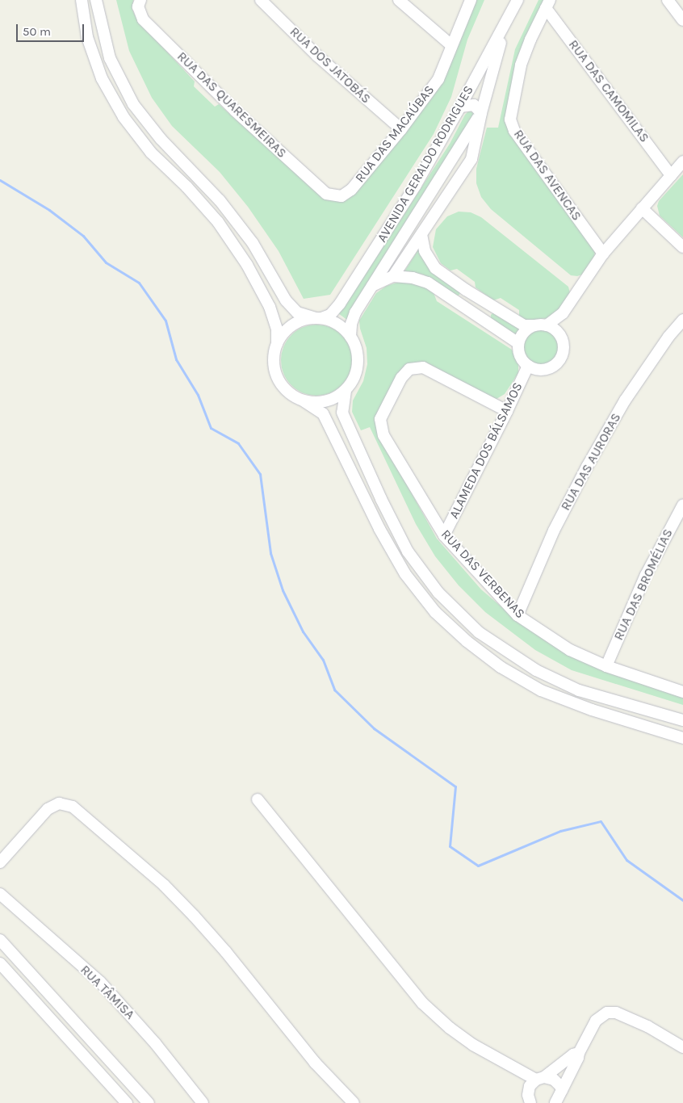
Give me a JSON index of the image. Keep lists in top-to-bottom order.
{
  "streets": {
    "street": [
      "RUA DOS JATOBÁS",
      "RUA DAS CAMOMILAS",
      "RUA DAS QUARESMEIRAS",
      "RUA DAS MACAÚBAS",
      "AVENIDA GERALDO RODRIGUES",
      "RUA DAS AVENCAS",
      "ALAMEDA DOS BÁLSAMOS",
      "RUA DAS AURORAS",
      "RUA DAS VERBENAS",
      "RUA DAS BROMÉLIAS",
      "RUA TÂMISA"
    ]
  },
  "crossings": [
    ["RUA DOS JATOBÁS", "RUA DAS MACAÚBAS"],
    ["RUA DAS CAMOMILAS", "RUA DAS AVENCAS"],
    ["RUA DAS QUARESMEIRAS", "RUA DAS MACAÚBAS"],
    ["ALAMEDA DOS BÁLSAMOS", "RUA DAS VERBENAS"],
    ["RUA DAS AURORAS", "RUA DAS VERBENAS"],
    ["RUA DAS VERBENAS", "RUA DAS BROMÉLIAS"]
  ],
  "scale_bar": "50 m"
}
